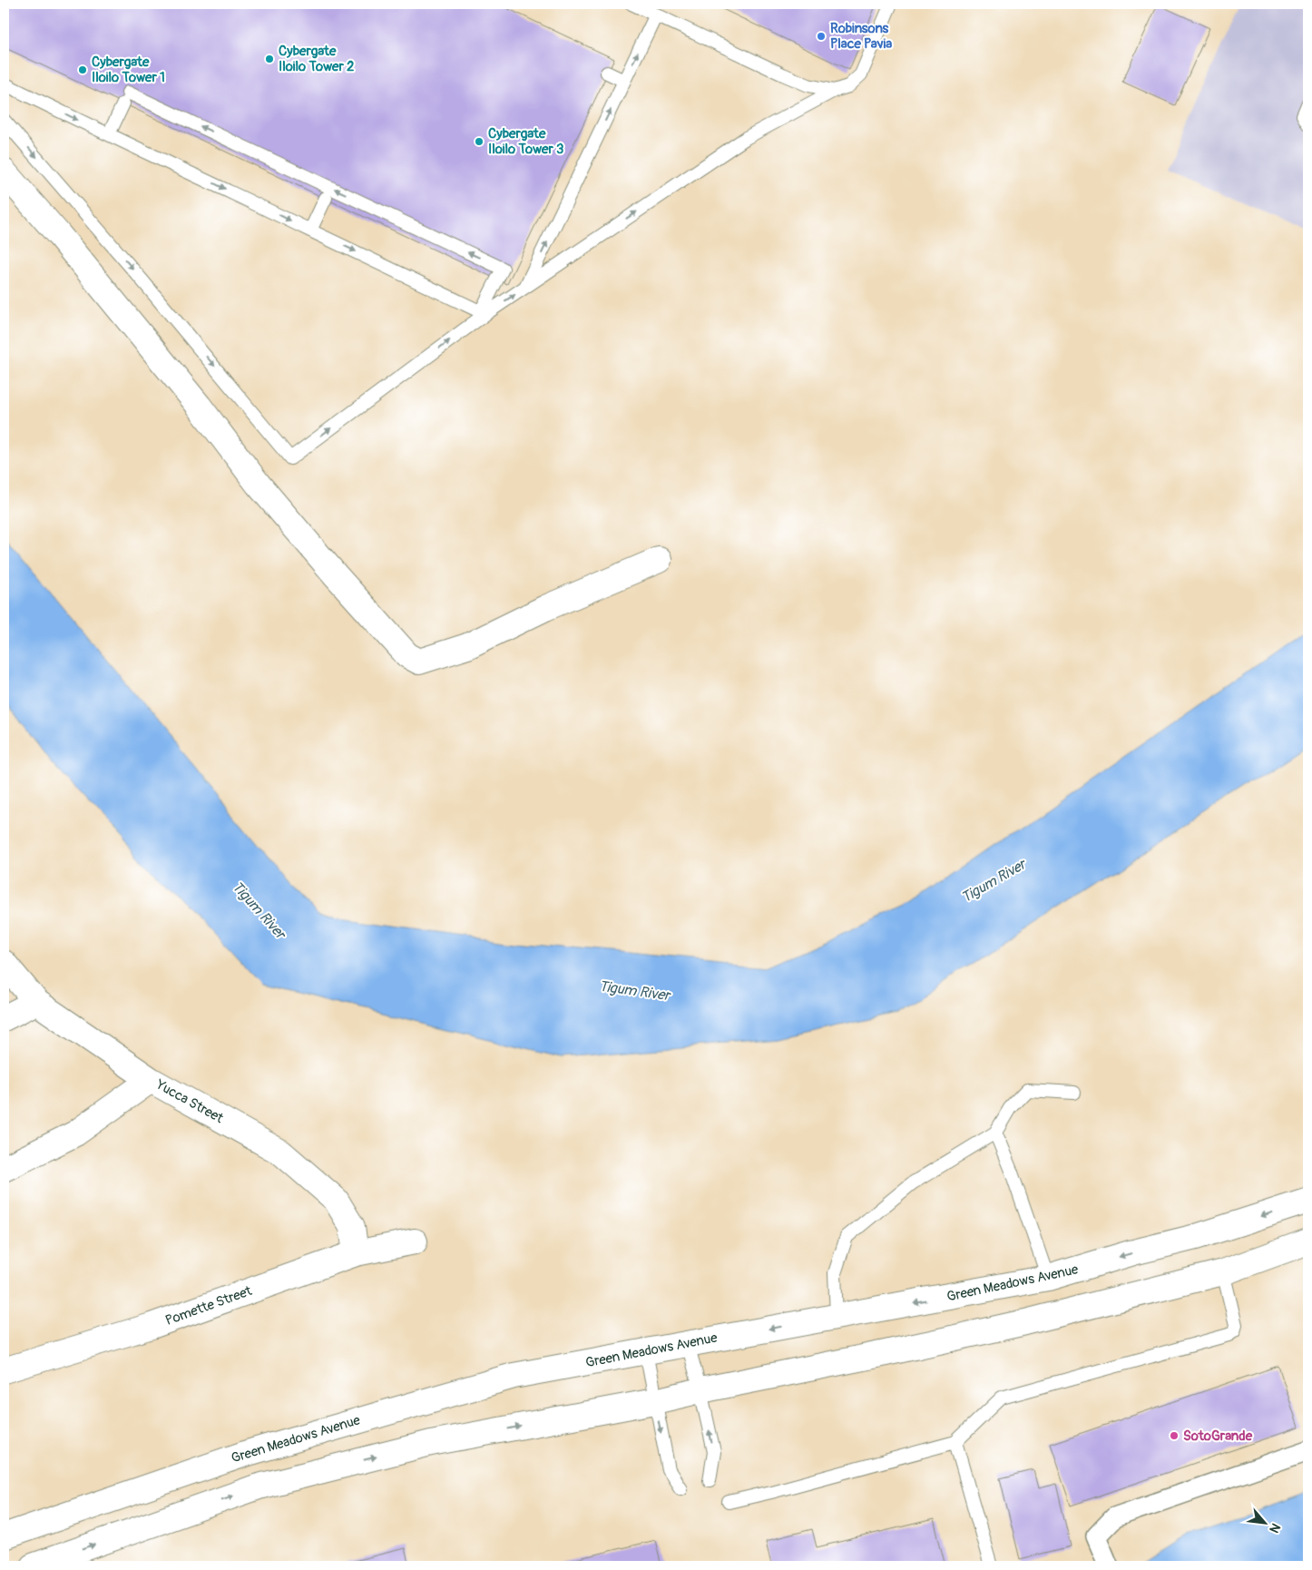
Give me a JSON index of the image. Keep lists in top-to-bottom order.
{
  "streets": {
    "street": ["Yucca Street", "Green Meadows Avenue", "Pomette Street"]
  },
  "crossings": [
    ["Yucca Street", "Pomette Street"]
  ],
  "water": ["Tigum River"],
  "places": [
    "Robinsons Place Pavia",
    "Cybergate Iloilo Tower 2",
    "Cybergate Iloilo Tower 1",
    "Cybergate Iloilo Tower 3",
    "SotoGrande"
  ],
  "north": "bottom right"
}
